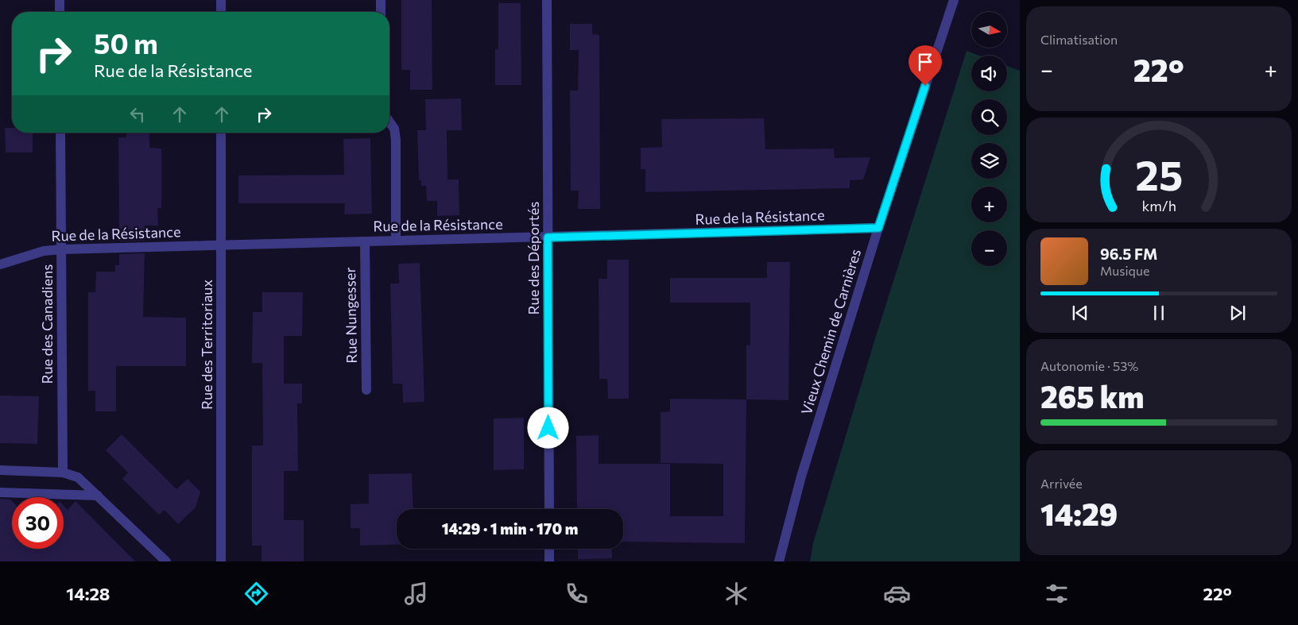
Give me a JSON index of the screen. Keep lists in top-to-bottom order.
{
  "streets": {
    "street": [
      "Rue de la Résistance",
      "Rue des Déportés",
      "Rue Nungesser",
      "Rue des Canadiens",
      "Vieux Chemin de Carnières",
      "Rue des Territoriaux"
    ]
  },
  "crossings": [
    ["Rue de la Résistance", "Rue des Déportés"],
    ["Rue de la Résistance", "Rue Nungesser"],
    ["Rue de la Résistance", "Rue des Canadiens"],
    ["Rue de la Résistance", "Vieux Chemin de Carnières"],
    ["Rue de la Résistance", "Rue des Territoriaux"]
  ],
  "north": "right",
  "page": {
    "tile": [
      "Climatisation",
      ["Autonomie · 53%", "265 km"],
      ["Arrivée", "14:29"]
    ],
    "map_buttons": ["+", "−"],
    "turn": ["50 m", "Rue de la Résistance"],
    "heat": ["−", "22°", "+"],
    "song": ["96.5 FM", "Musique"],
    "limit": "30",
    "trip": "14:29 · 1 min · 170 m",
    "tabs": ["14:28", "22°"],
    "gauge": ["25", "km/h"]
  }
}
